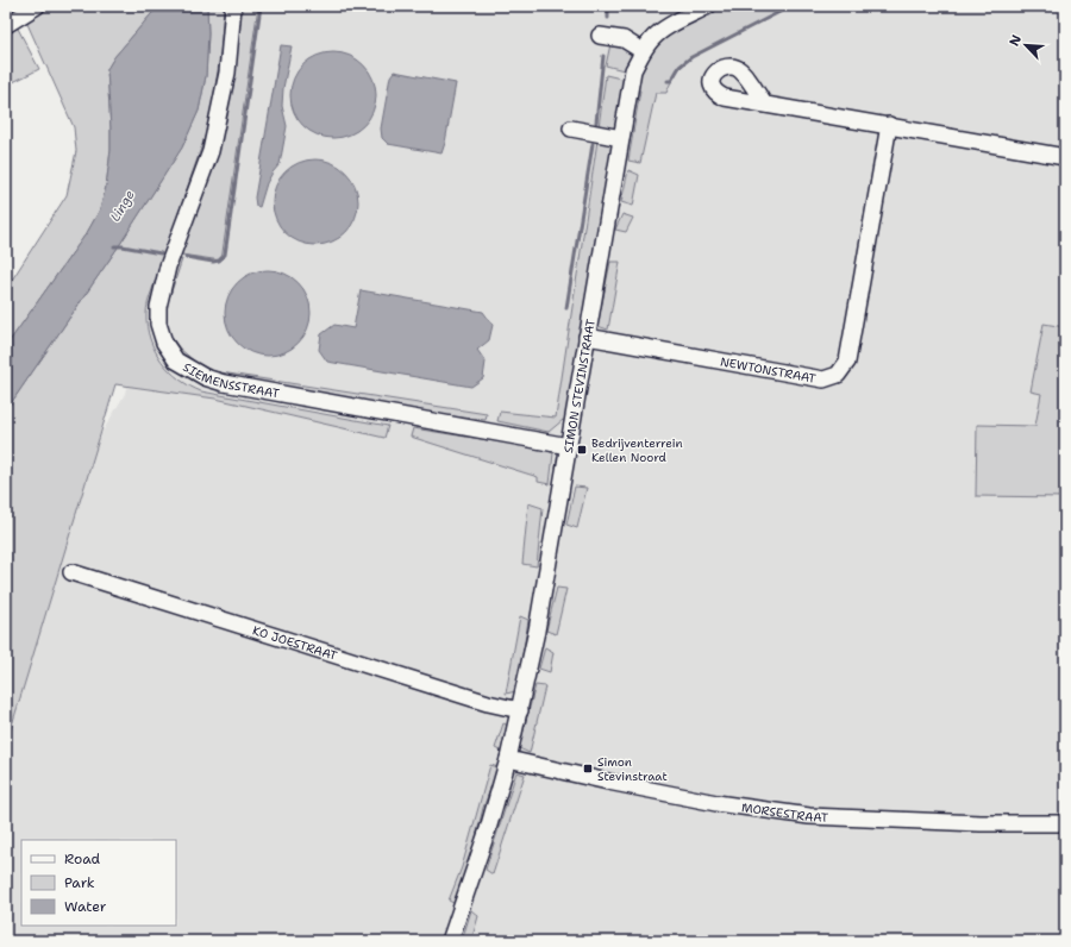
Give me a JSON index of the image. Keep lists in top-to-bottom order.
{
  "streets": {
    "street": [
      "NEWTONSTRAAT",
      "SIEMENSSTRAAT",
      "SIMON STEVINSTRAAT",
      "KO JOESTRAAT",
      "MORSESTRAAT"
    ]
  },
  "crossings": [
    ["NEWTONSTRAAT", "SIMON STEVINSTRAAT"],
    ["SIEMENSSTRAAT", "SIMON STEVINSTRAAT"],
    ["SIMON STEVINSTRAAT", "KO JOESTRAAT"],
    ["SIMON STEVINSTRAAT", "MORSESTRAAT"]
  ],
  "water": ["Linge"],
  "places": {
    "transit": ["Bedrijventerrein Kellen Noord", "Simon Stevinstraat"]
  },
  "legend": ["Road", "Park", "Water"],
  "north": "top left"
}
